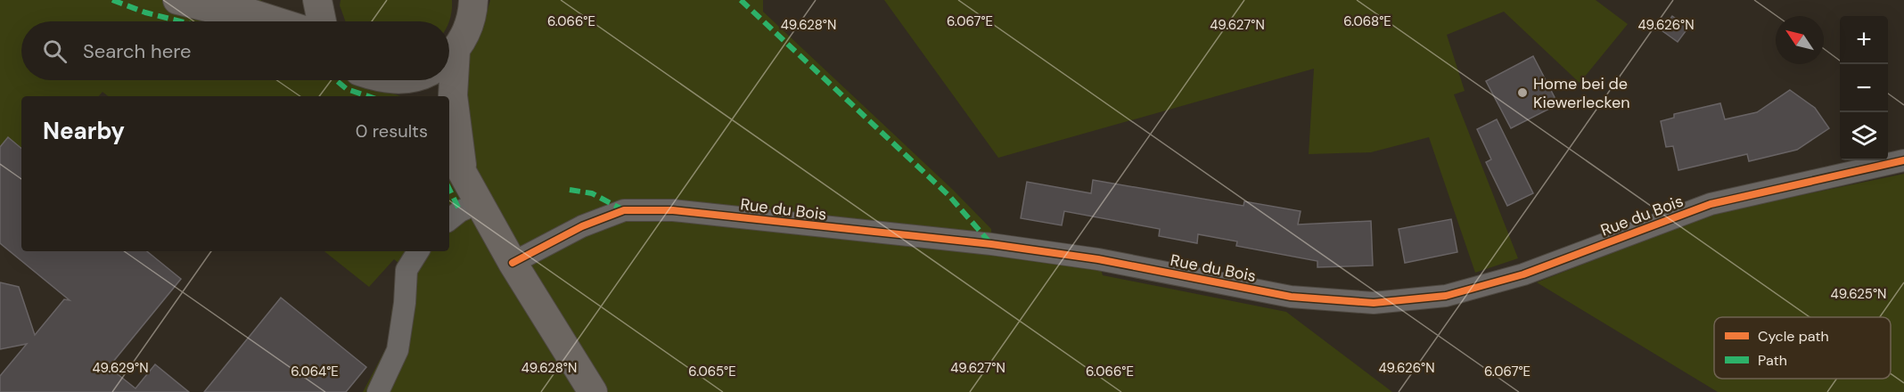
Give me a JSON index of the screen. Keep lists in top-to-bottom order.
{
  "streets": {
    "street": ["Rue du Bois"]
  },
  "places": ["Home bei de Kiewerlecken"],
  "legend": ["Cycle path", "Path"],
  "north": "top left",
  "page": {
    "map_buttons": ["+", "−"],
    "search": "Search here",
    "heading": ["Nearby", "0 results"]
  },
  "coordinates": [
    "6.066°E",
    "6.067°E",
    "6.068°E",
    "49.628°N",
    "49.627°N",
    "49.626°N",
    "49.625°N",
    "49.629°N",
    "6.064°E",
    "6.065°E"
  ]
}
